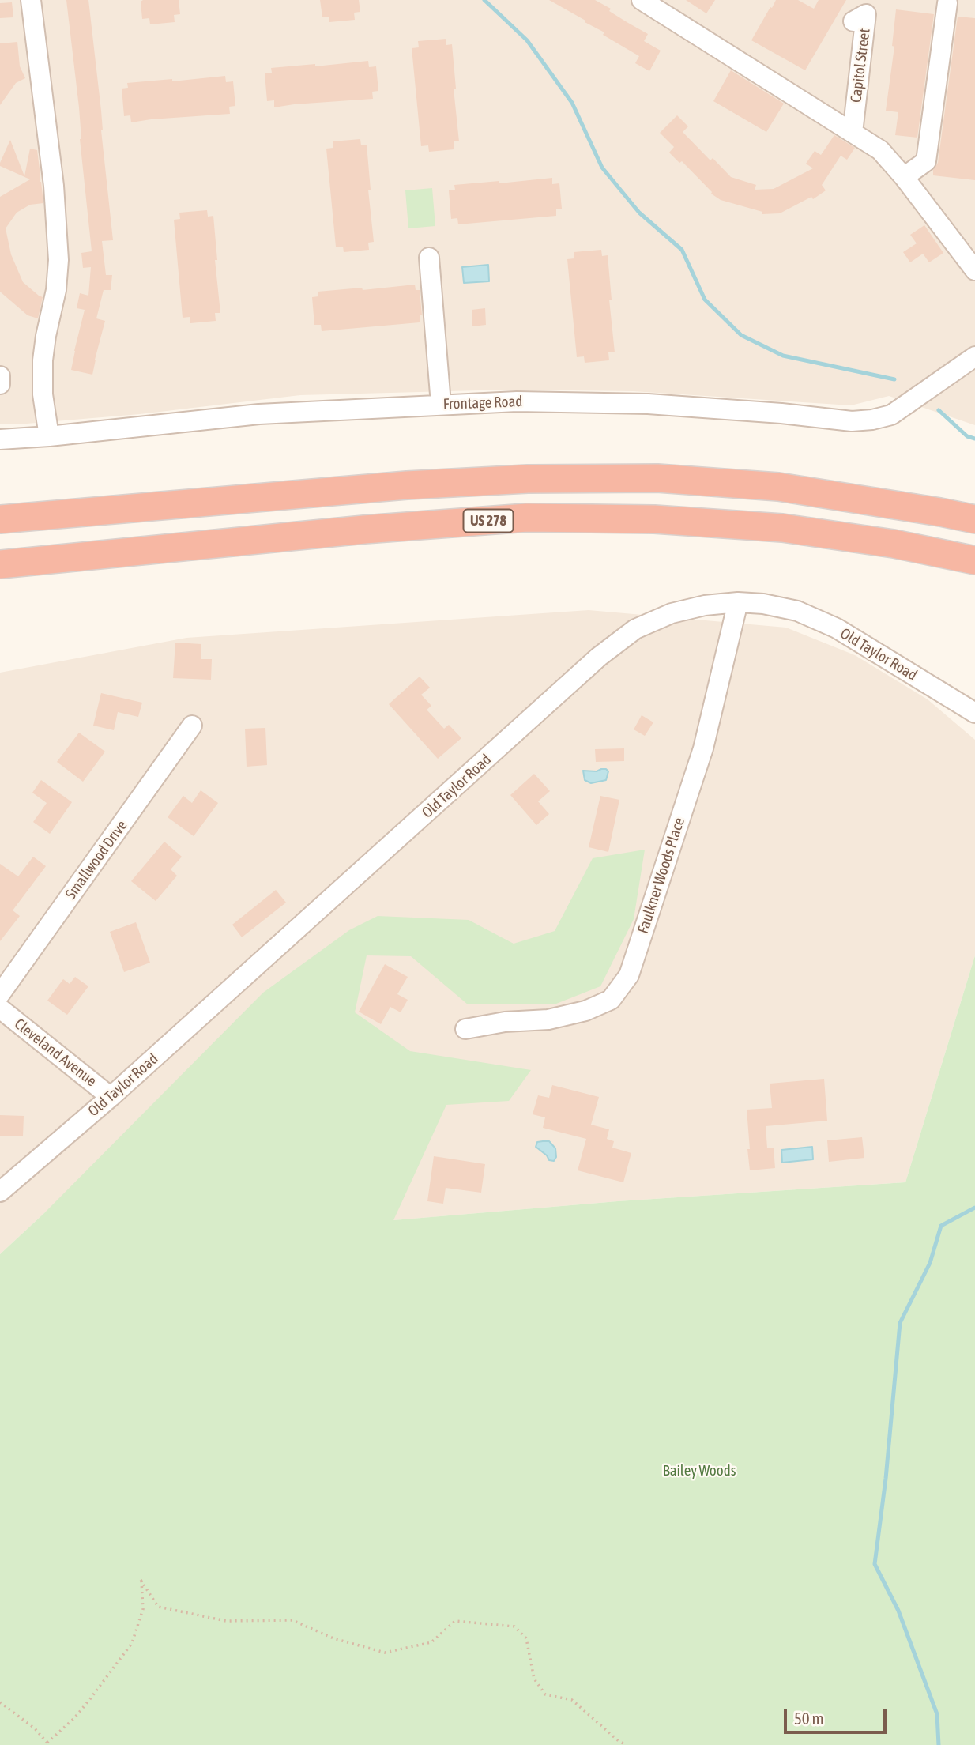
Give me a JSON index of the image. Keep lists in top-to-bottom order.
{
  "streets": {
    "highway": ["US 278"],
    "street": [
      "Capitol Street",
      "Frontage Road",
      "Old Taylor Road",
      "Smallwood Drive",
      "Faulkner Woods Place",
      "Cleveland Avenue"
    ]
  },
  "crossings": [
    ["Old Taylor Road", "Faulkner Woods Place"],
    ["Old Taylor Road", "Cleveland Avenue"]
  ],
  "parks": ["Bailey Woods"],
  "scale_bar": "50 m"
}
